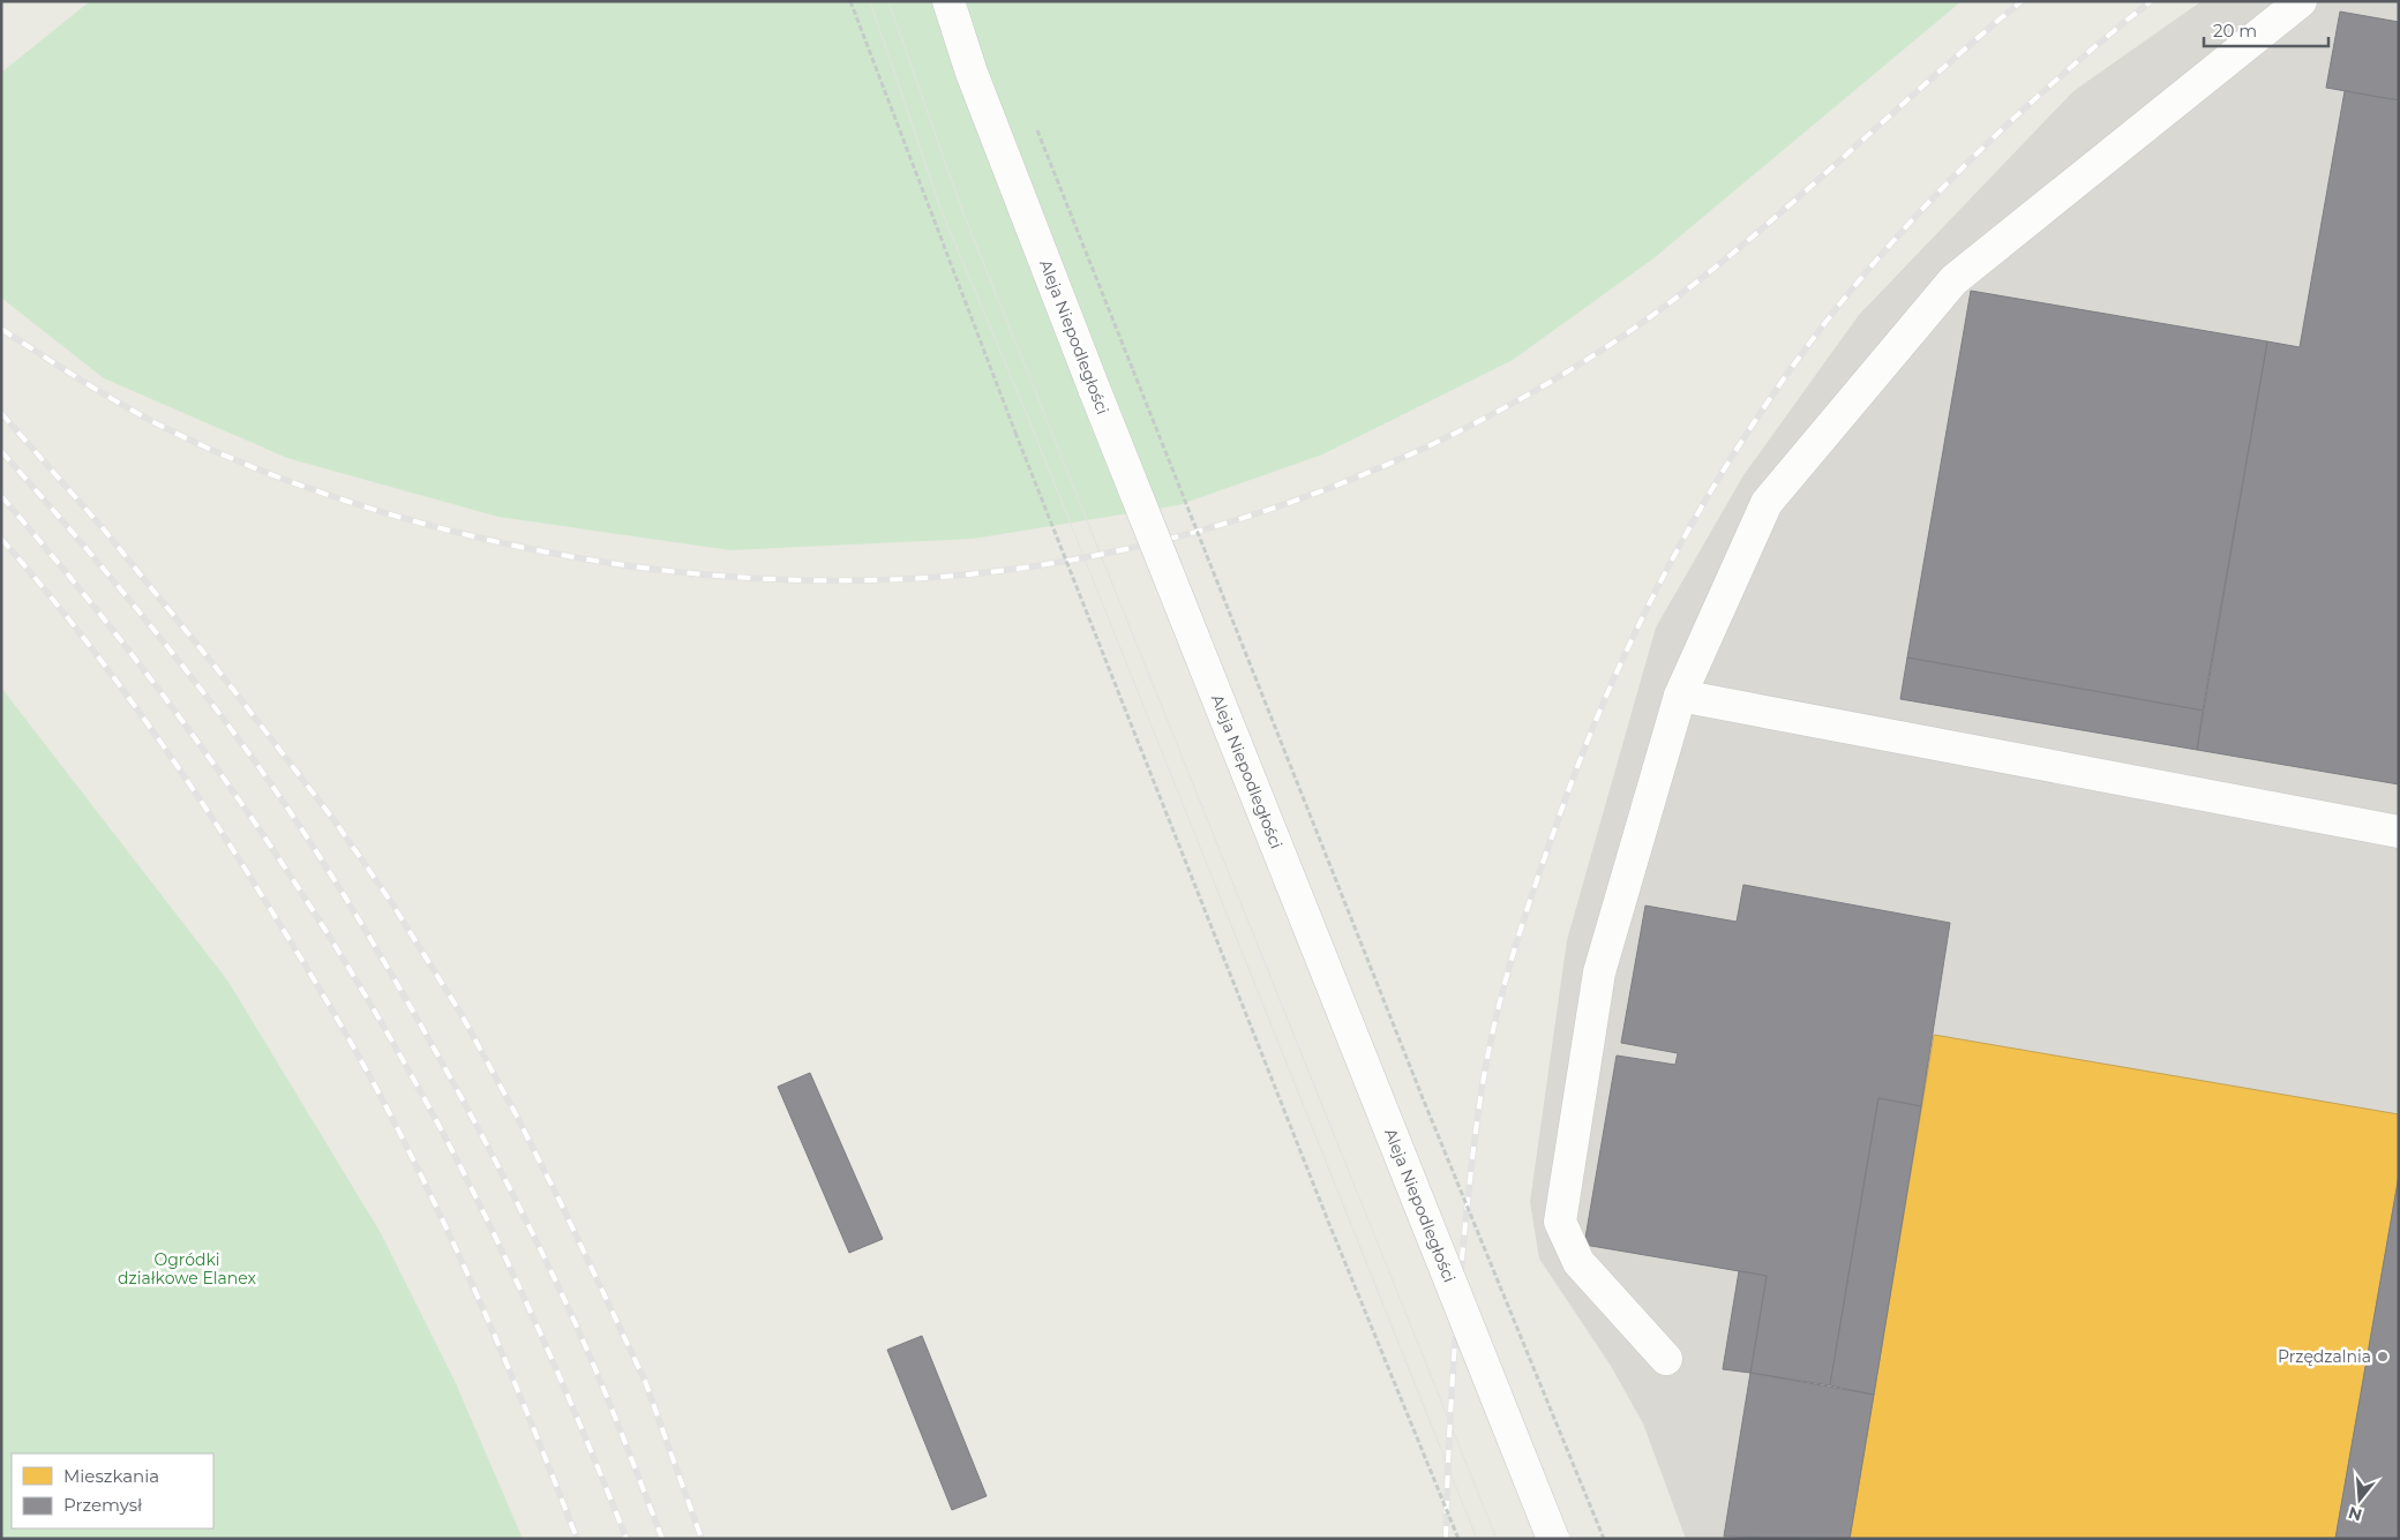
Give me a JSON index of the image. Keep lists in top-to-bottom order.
{
  "streets": {
    "street": ["Aleja Niepodległości"]
  },
  "parks": ["Ogródki działkowe Elanex"],
  "places": ["Przędzalnia"],
  "legend": ["Mieszkania", "Przemysł"],
  "scale_bar": "20 m",
  "north": "bottom"
}
